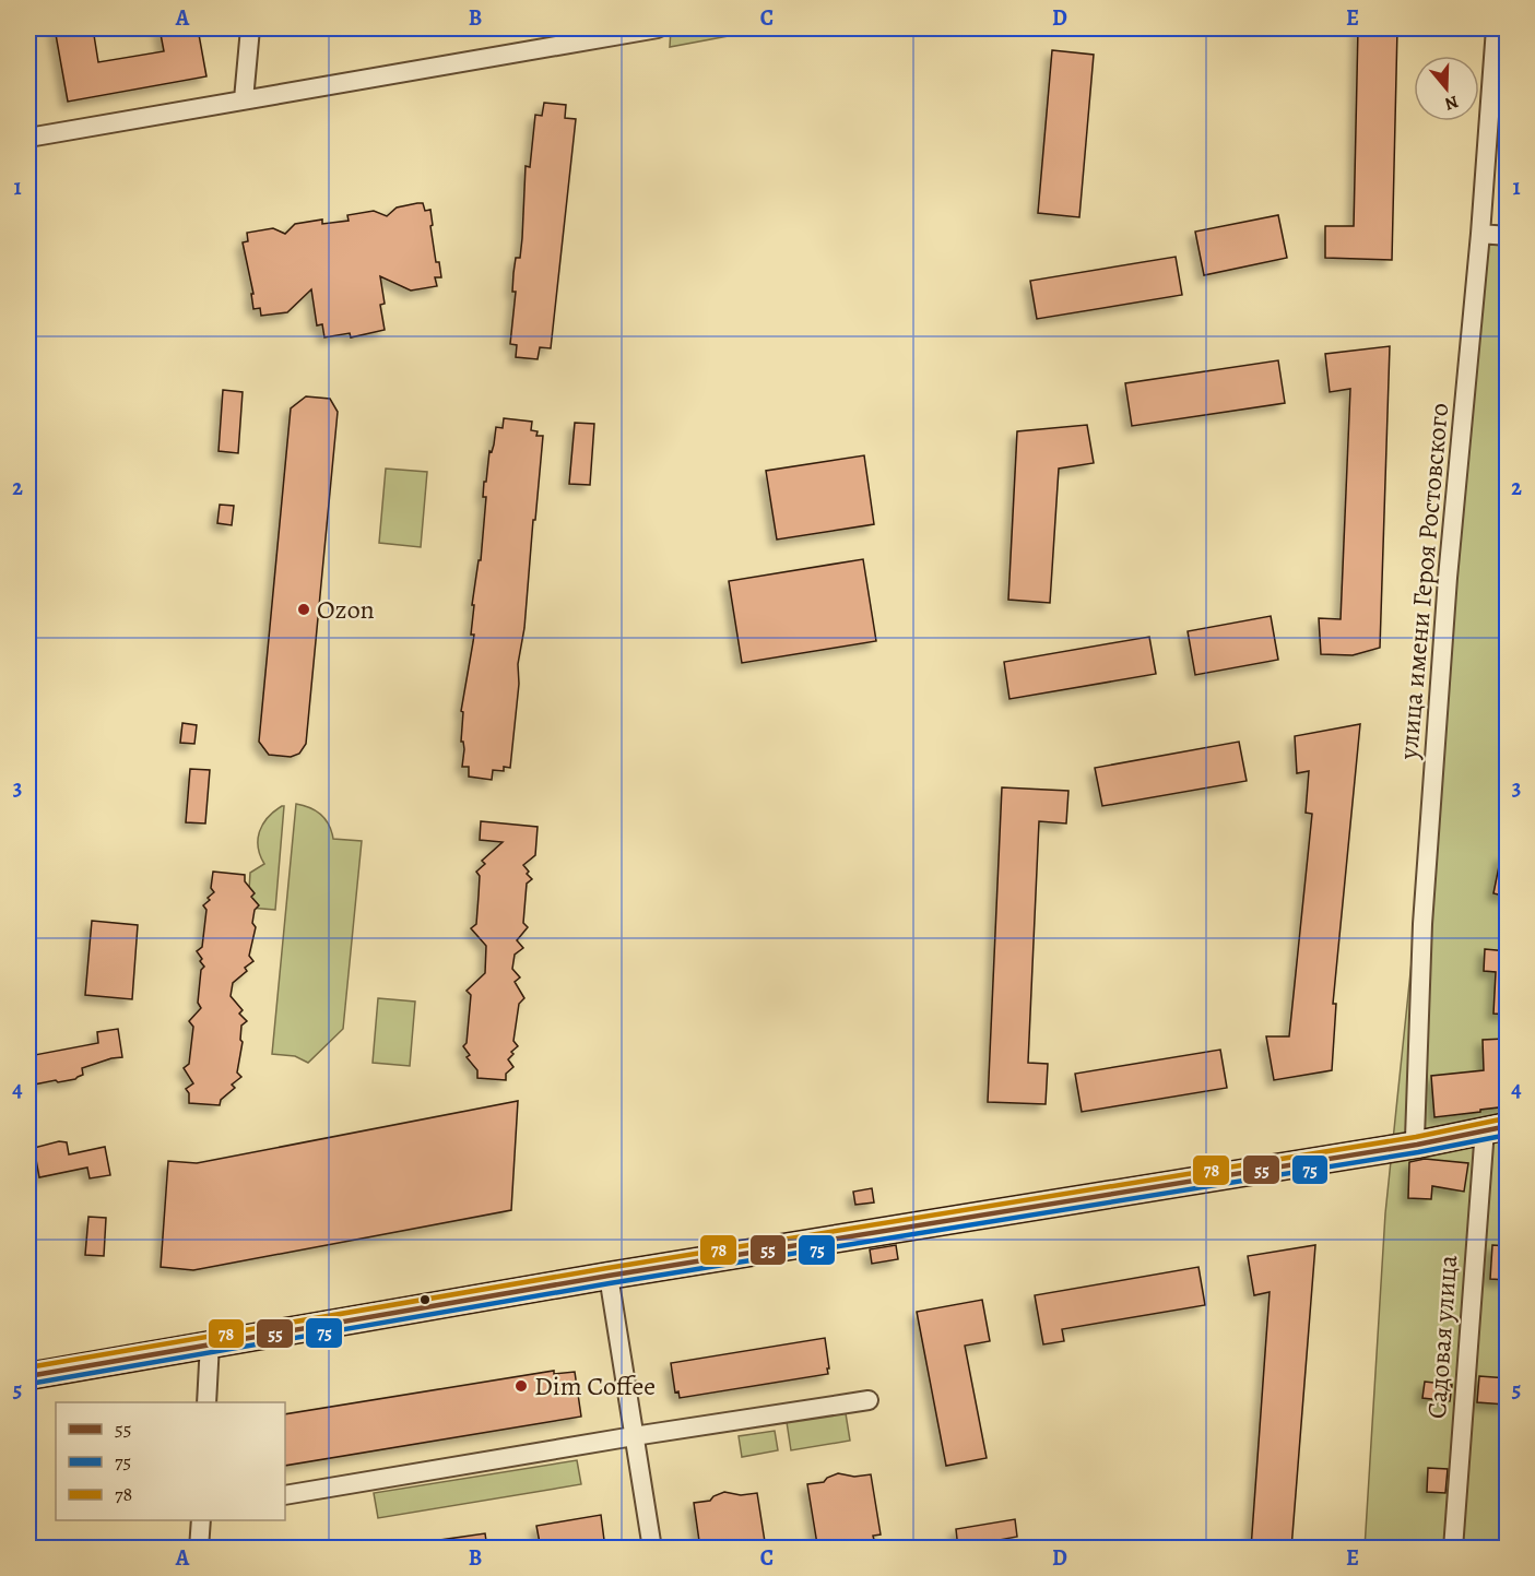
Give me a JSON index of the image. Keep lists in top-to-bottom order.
{
  "streets": {
    "street": ["улица имени Героя Ростовского", "Садовая улица"]
  },
  "places": ["Ozon", "Dim Coffee"],
  "lines": ["transit line 78", "transit line 55", "transit line 75"],
  "legend": ["55", "75", "78"],
  "north": "bottom",
  "grid": {
    "columns": [
      "A",
      "B",
      "C",
      "D",
      "E"
    ],
    "rows": [
      "1",
      "2",
      "3",
      "4",
      "5"
    ]
  }
}
